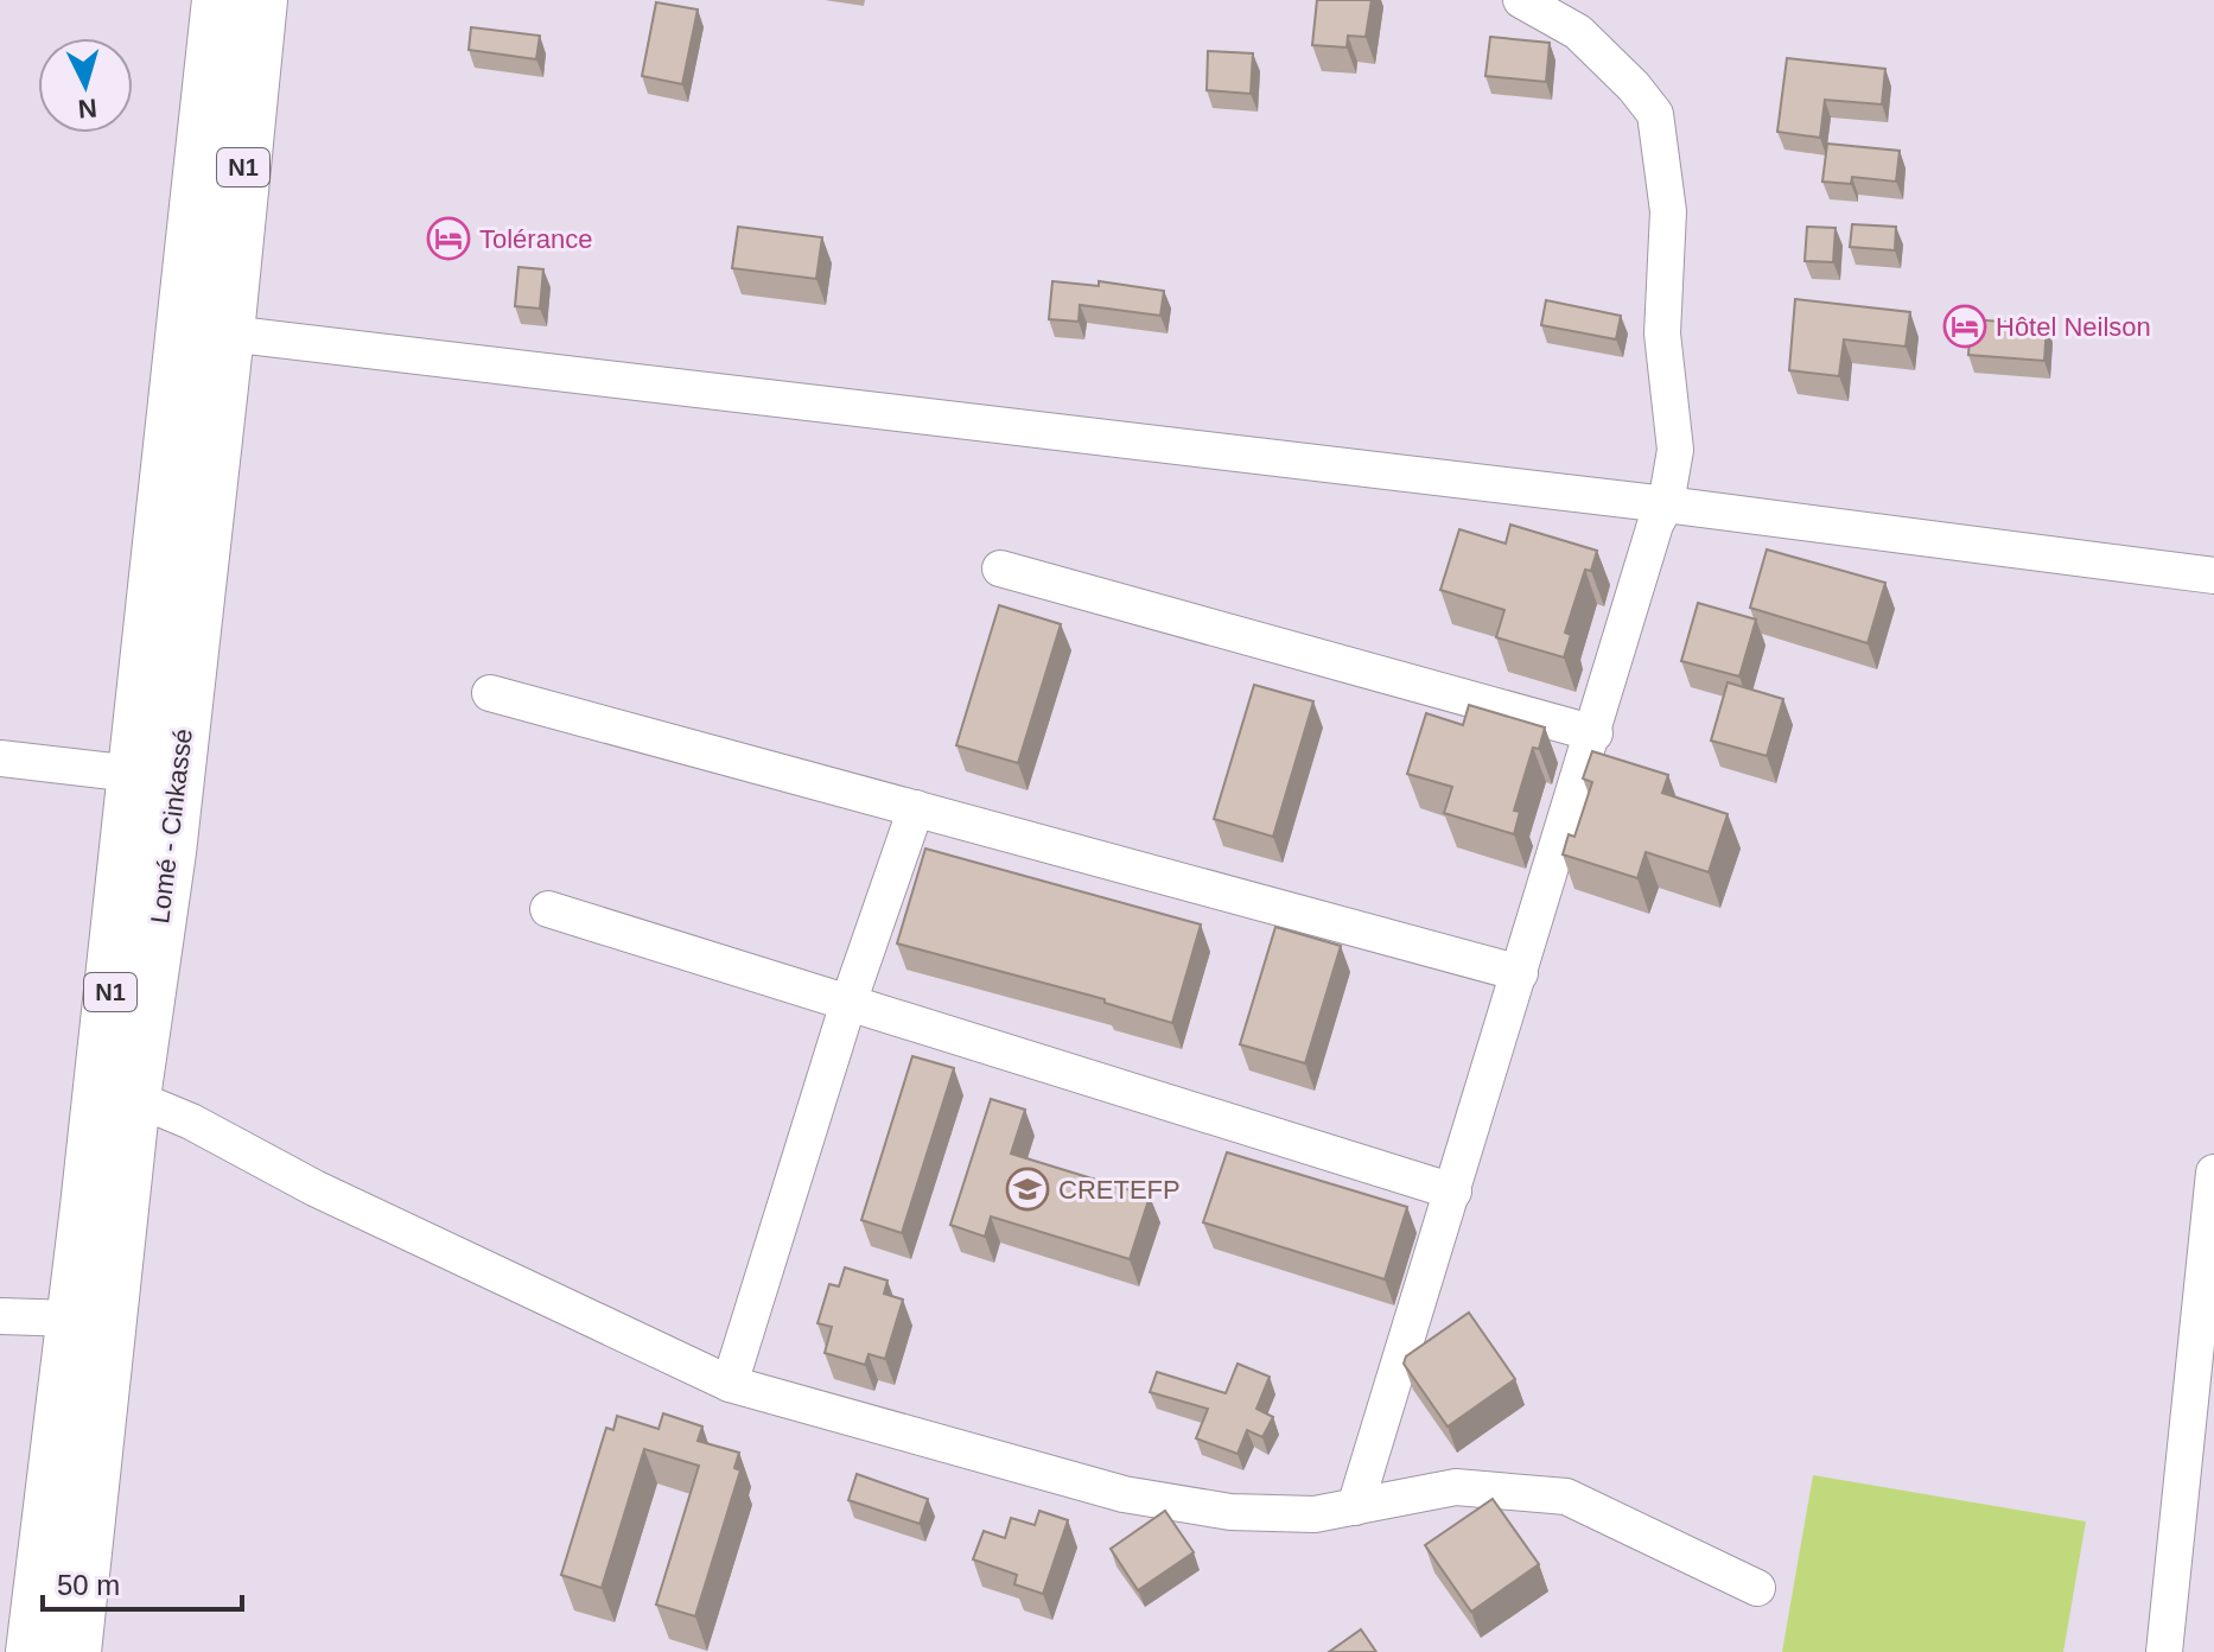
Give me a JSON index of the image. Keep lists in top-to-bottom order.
{
  "streets": {
    "highway": ["N1", "Lomé - Cinkassé"]
  },
  "places": {
    "hotel": ["Tolérance", "Hôtel Neilson"],
    "school or university": ["CRETEFP"]
  },
  "scale_bar": "50 m",
  "north": "bottom"
}
